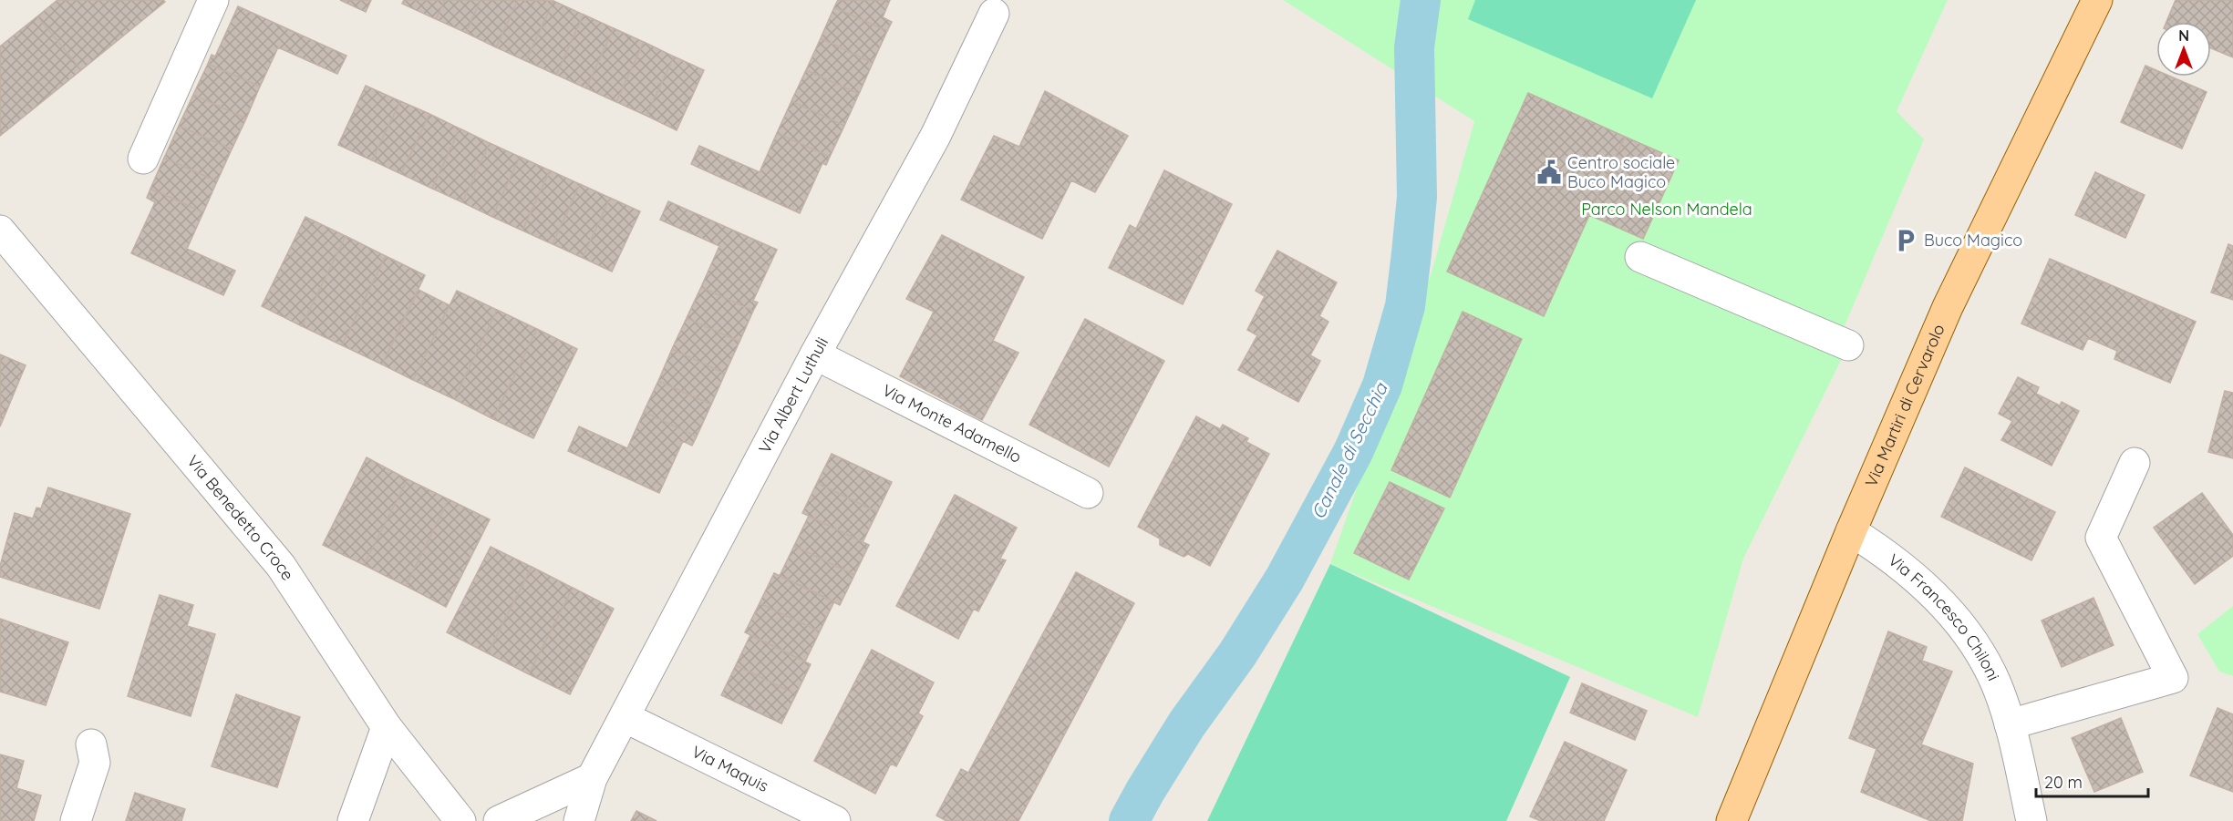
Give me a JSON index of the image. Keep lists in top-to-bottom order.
{
  "streets": {
    "main road": ["Via Martiri di Cervarolo"],
    "street": [
      "Via Albert Luthuli",
      "Via Monte Adamello",
      "Via Benedetto Croce",
      "Via Francesco Chiloni",
      "Via Maquis"
    ]
  },
  "crossings": [
    ["Via Albert Luthuli", "Via Monte Adamello"],
    ["Via Albert Luthuli", "Via Maquis"],
    ["Via Martiri di Cervarolo", "Via Francesco Chiloni"]
  ],
  "water": ["Canale di Secchia"],
  "parks": ["Parco Nelson Mandela"],
  "places": {
    "public building": ["Centro sociale Buco Magico"],
    "parking": ["Buco Magico"]
  },
  "scale_bar": "20 m",
  "north": "top"
}
